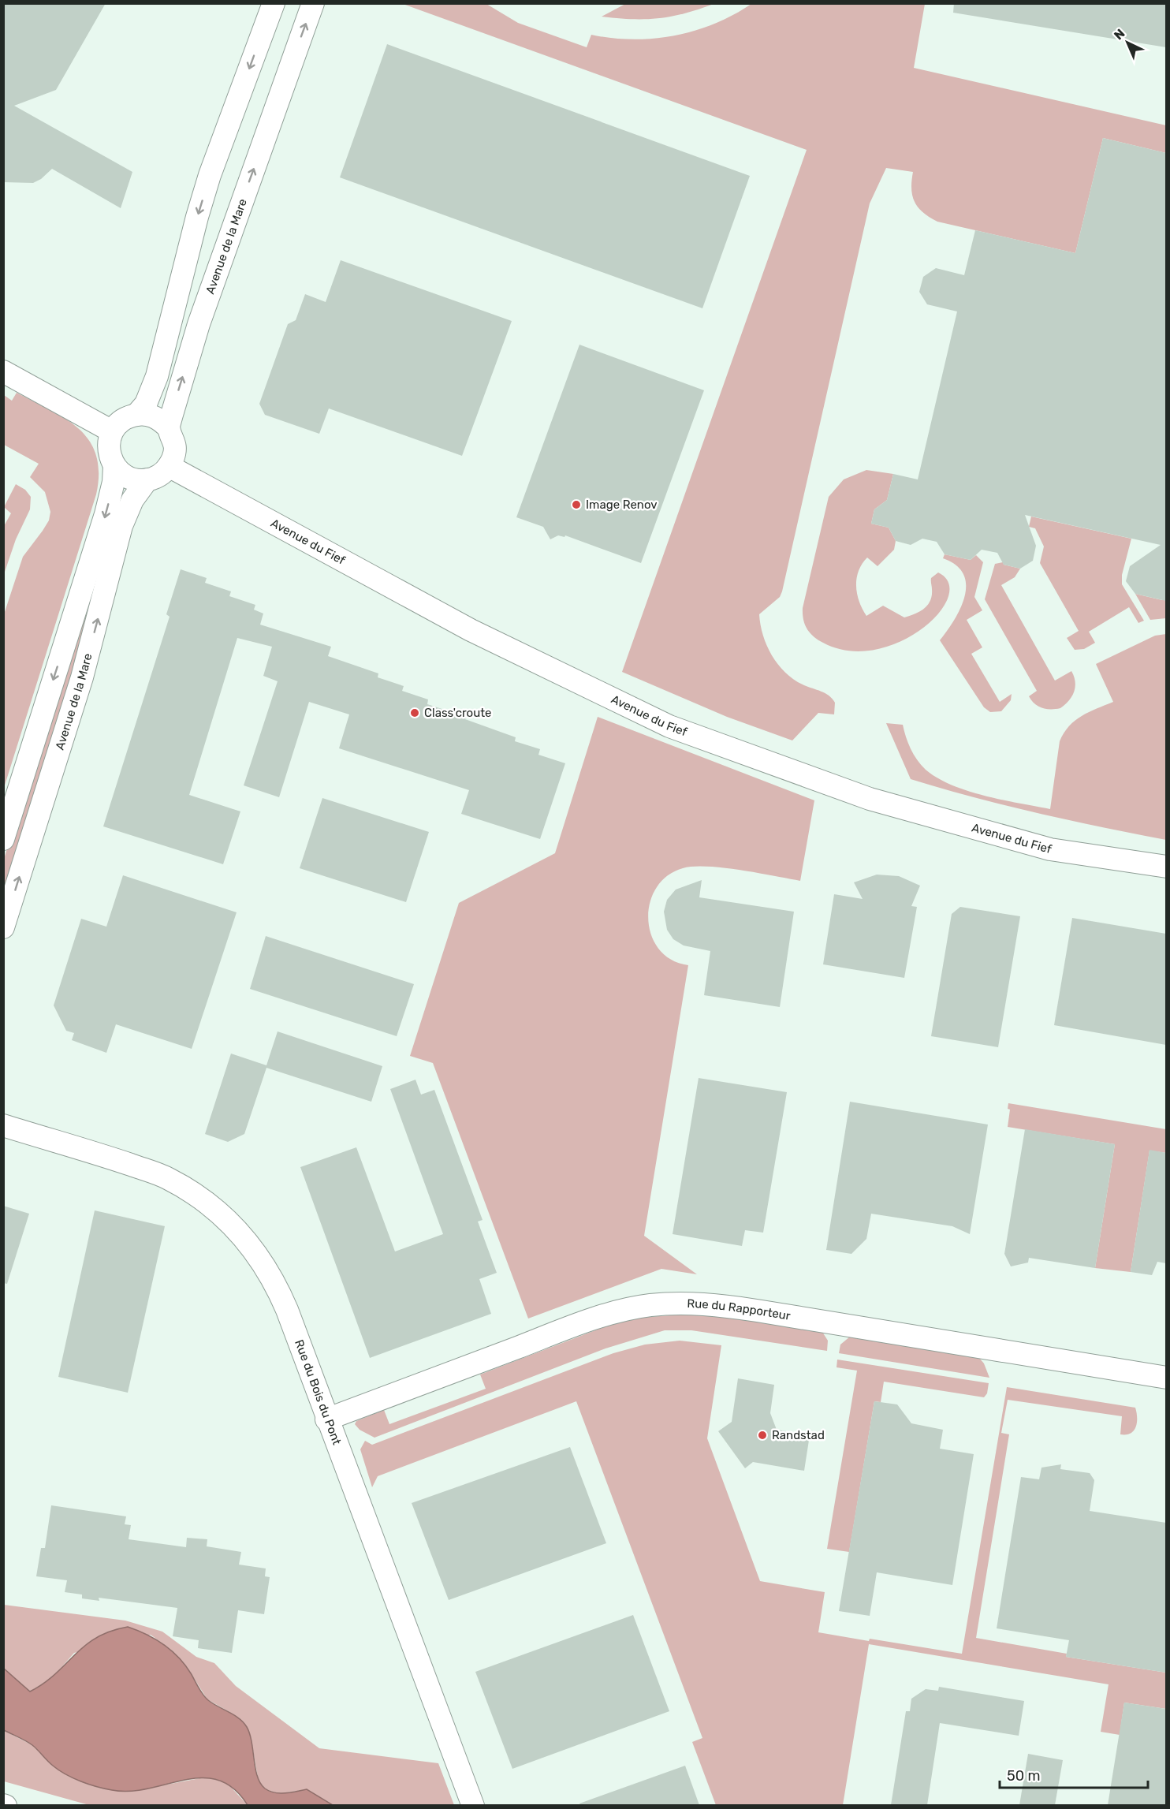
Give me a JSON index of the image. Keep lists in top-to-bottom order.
{
  "streets": {
    "street": [
      "Avenue de la Mare",
      "Avenue du Fief",
      "Rue du Rapporteur",
      "Rue du Bois du Pont"
    ]
  },
  "crossings": [
    ["Avenue de la Mare", "Avenue du Fief"],
    ["Rue du Rapporteur", "Rue du Bois du Pont"]
  ],
  "places": ["Image Renov", "Class'croute", "Randstad"],
  "scale_bar": "50 m",
  "north": "top left"
}
